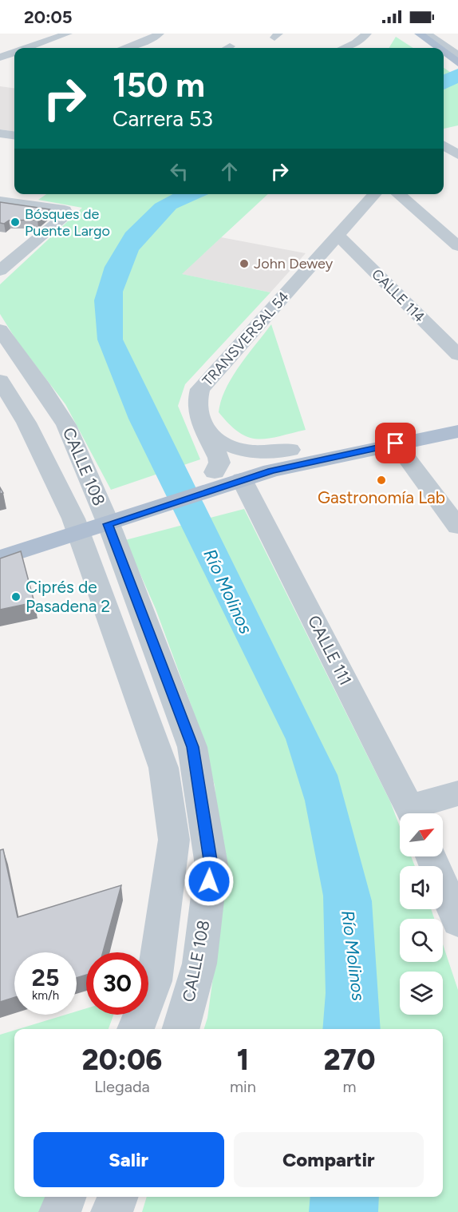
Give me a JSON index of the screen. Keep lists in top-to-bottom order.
{
  "streets": {
    "street": [
      "CALLE 114",
      "TRANSVERSAL 54",
      "CALLE 108",
      "CALLE 111"
    ]
  },
  "crossings": [
    ["CALLE 114", "TRANSVERSAL 54"]
  ],
  "water": ["Río Molinos"],
  "places": [
    "Bósques de Puente Largo",
    "John Dewey",
    "Gastronomía Lab",
    "Ciprés de Pasadena 2"
  ],
  "north": "top right",
  "page": {
    "status": "20:05",
    "turn": ["150 m", "Carrera 53"],
    "speed": "25 km/h",
    "limit": "30",
    "eta": [
      "20:06",
      "Llegada",
      "1",
      "min",
      "270",
      "m"
    ],
    "buttons": ["Salir", "Compartir"]
  }
}
